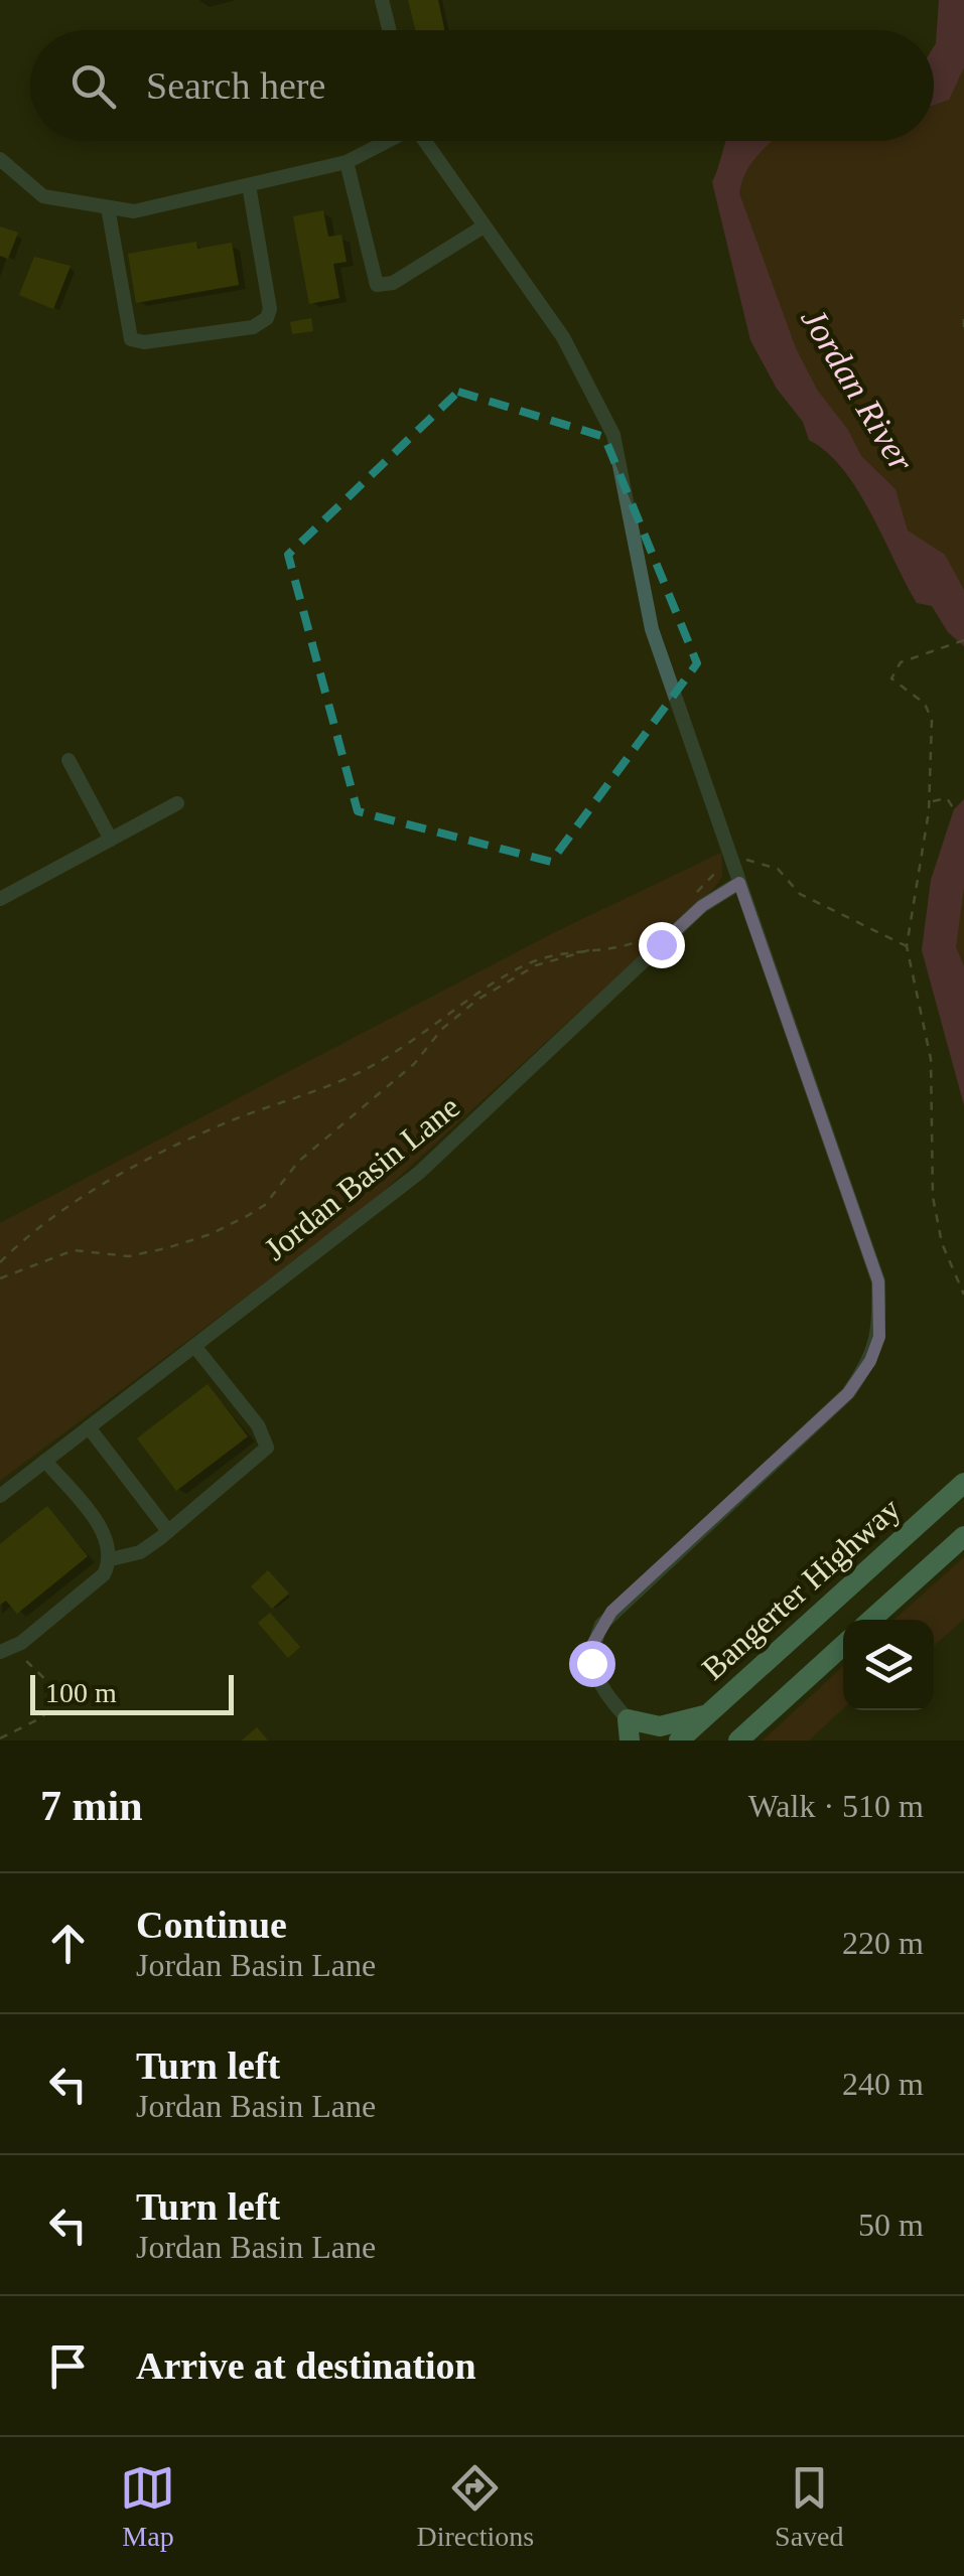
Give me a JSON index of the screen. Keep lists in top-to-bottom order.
{
  "streets": {
    "highway": ["Bangerter Highway"],
    "street": ["Jordan Basin Lane"]
  },
  "water": ["Jordan River"],
  "scale_bar": "100 m",
  "page": {
    "search": "Search here",
    "scale": "100 m",
    "heading": ["7 min", "Walk · 510 m"],
    "list": [
      ["Continue", "Jordan Basin Lane", "220 m"],
      ["Turn left", "Jordan Basin Lane", "240 m"],
      ["Turn left", "Jordan Basin Lane", "50 m"],
      "Arrive at destination"
    ],
    "nav": ["Map", "Directions", "Saved"]
  }
}
